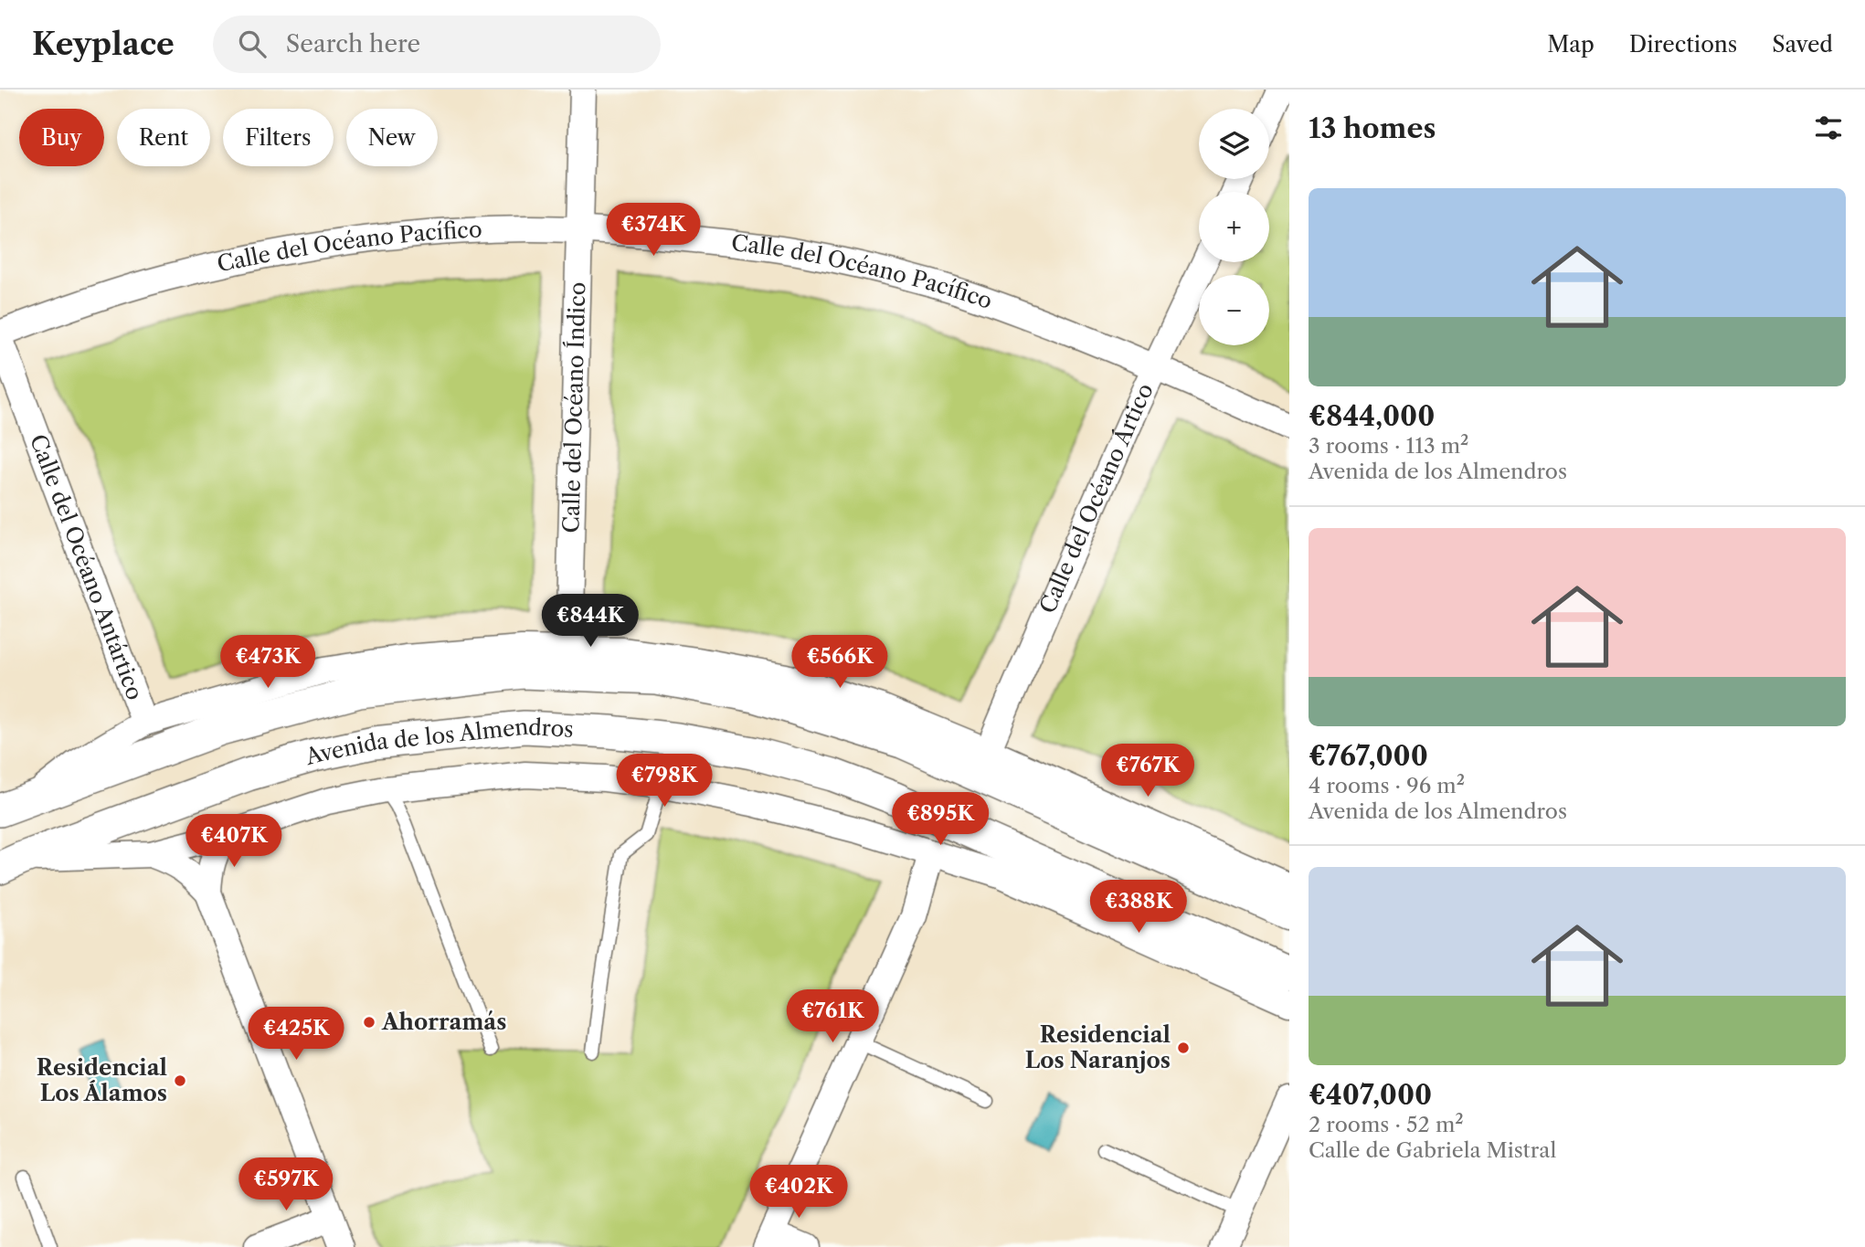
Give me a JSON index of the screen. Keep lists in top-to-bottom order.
{
  "streets": {
    "street": [
      "Calle del Océano Pacífico",
      "Calle del Océano Índico",
      "Calle del Océano Ártico",
      "Calle del Océano Antártico",
      "Avenida de los Almendros"
    ]
  },
  "crossings": [
    ["Calle del Océano Pacífico", "Calle del Océano Índico"],
    ["Calle del Océano Pacífico", "Calle del Océano Ártico"]
  ],
  "places": ["Ahorramás", "Residencial Los Naranjos", "Residencial Los Álamos"],
  "page": {
    "header": "Keyplace",
    "search": "Search here",
    "nav": ["Map", "Directions", "Saved"],
    "heading": "13 homes",
    "map_buttons": ["+", "−"],
    "chip": [
      "Buy",
      "Rent",
      "Filters",
      "New"
    ],
    "list": [
      {
        "name": "€844,000",
        "note": "3 rooms · 113 m² · Avenida de los Almendros"
      },
      {
        "name": "€767,000",
        "note": "4 rooms · 96 m² · Avenida de los Almendros"
      },
      {
        "name": "€407,000",
        "note": "2 rooms · 52 m² · Calle de Gabriela Mistral"
      }
    ],
    "price": [
      "€374K",
      "€844K",
      "€473K",
      "€566K",
      "€767K",
      "€798K",
      "€895K",
      "€407K",
      "€388K",
      "€761K",
      "€425K",
      "€597K",
      "€402K"
    ]
  }
}
